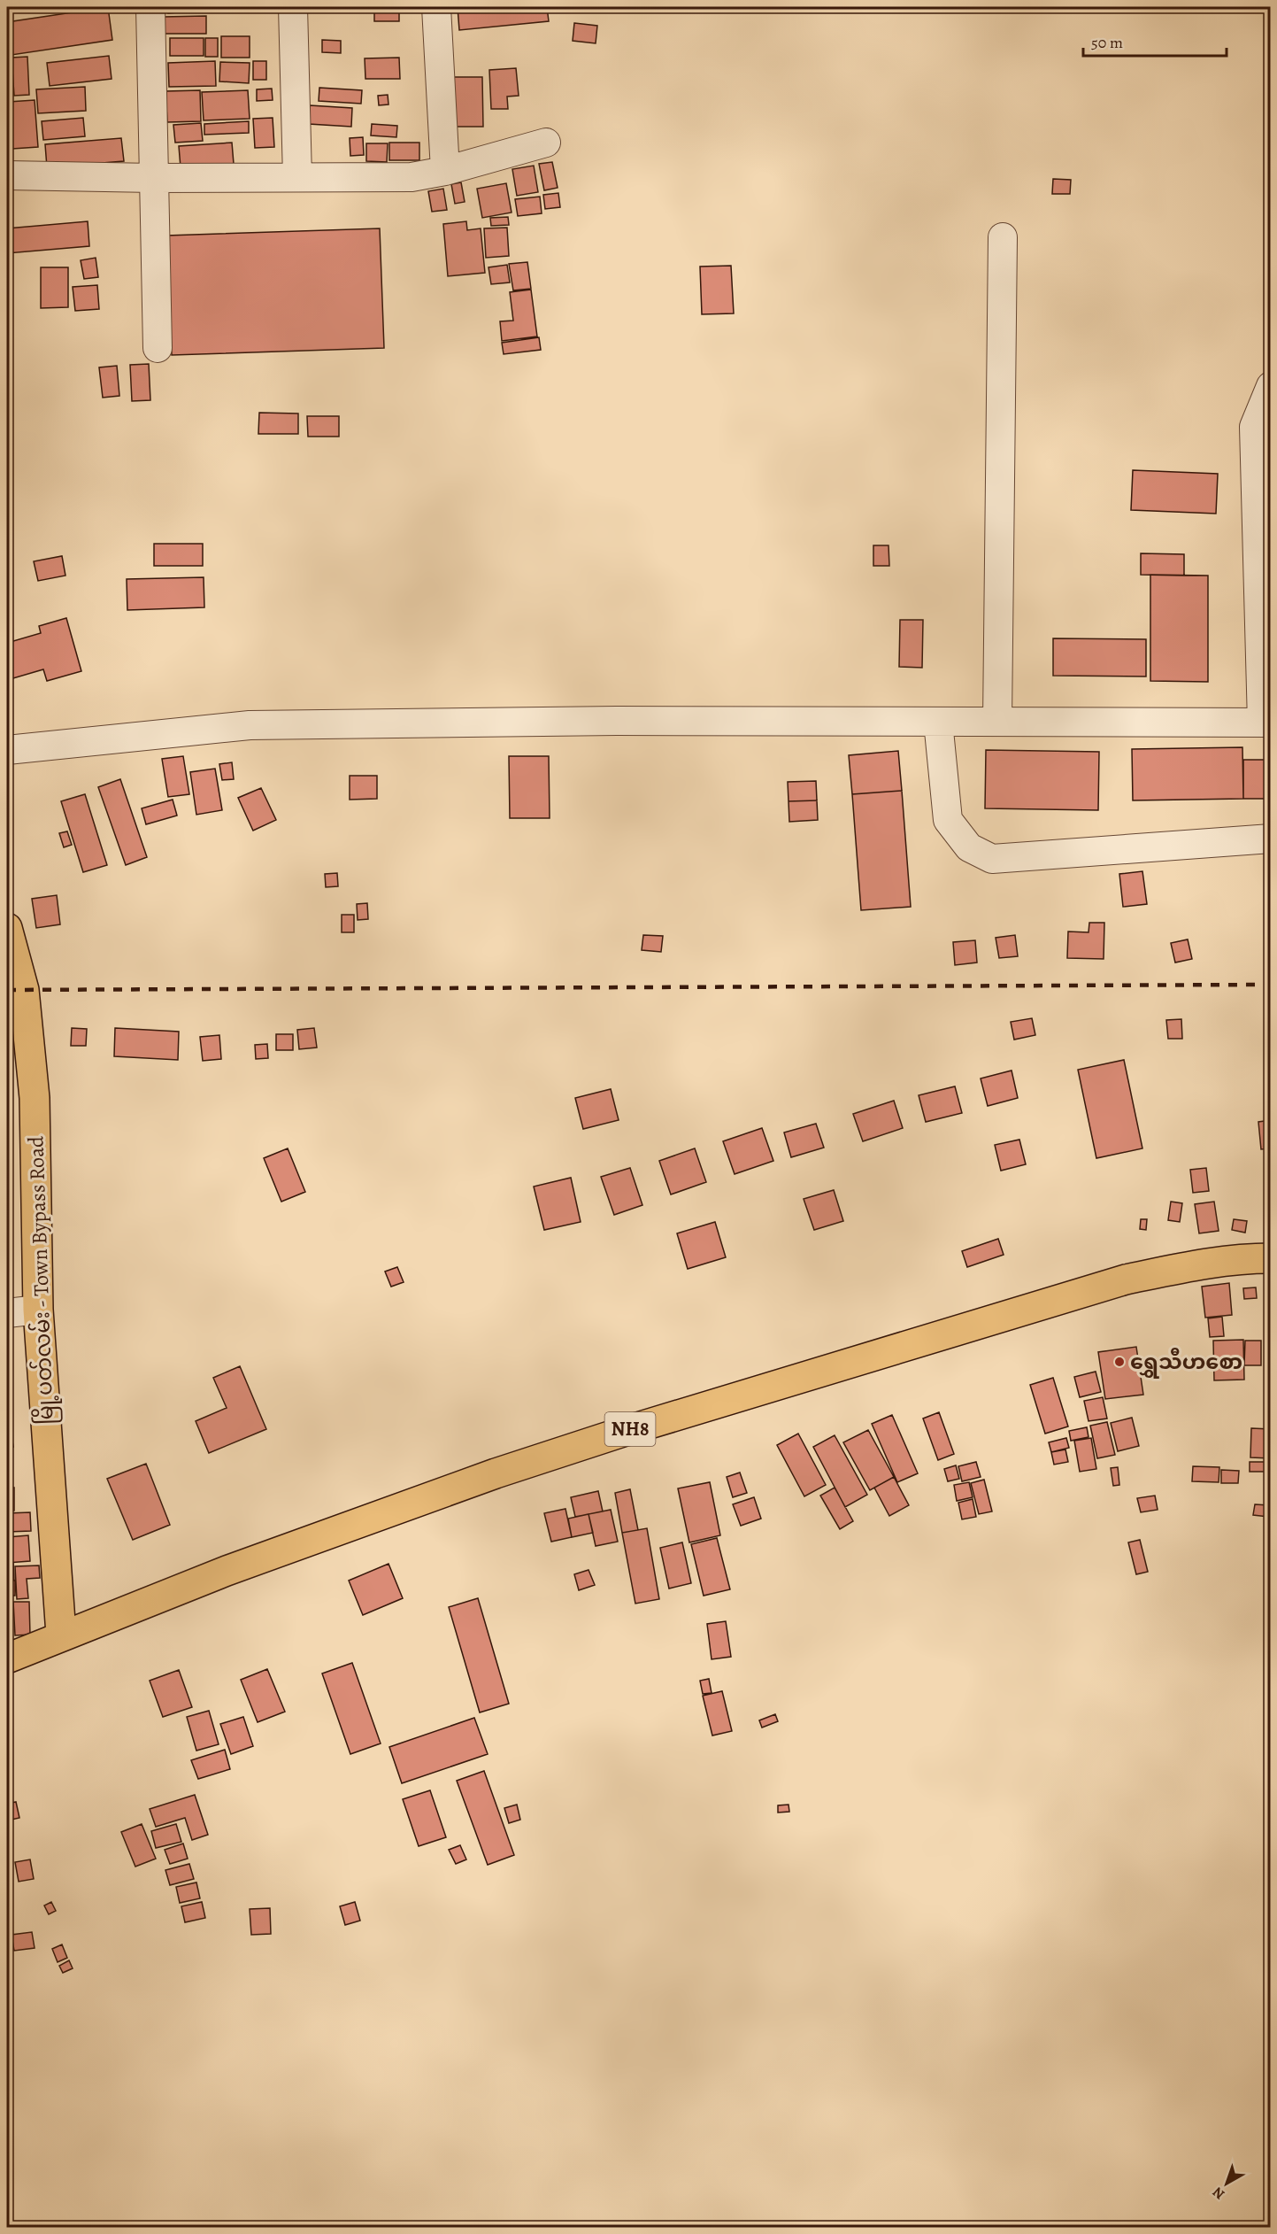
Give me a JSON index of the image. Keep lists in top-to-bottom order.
{
  "streets": {
    "main road": ["မြို့ပတ်လမ်း - Town Bypass Road", "NH8"]
  },
  "crossings": [
    ["မြို့ပတ်လမ်း - Town Bypass Road", "NH8"]
  ],
  "places": ["ရွှေသီဟစော"],
  "scale_bar": "50 m",
  "north": "bottom left"
}
